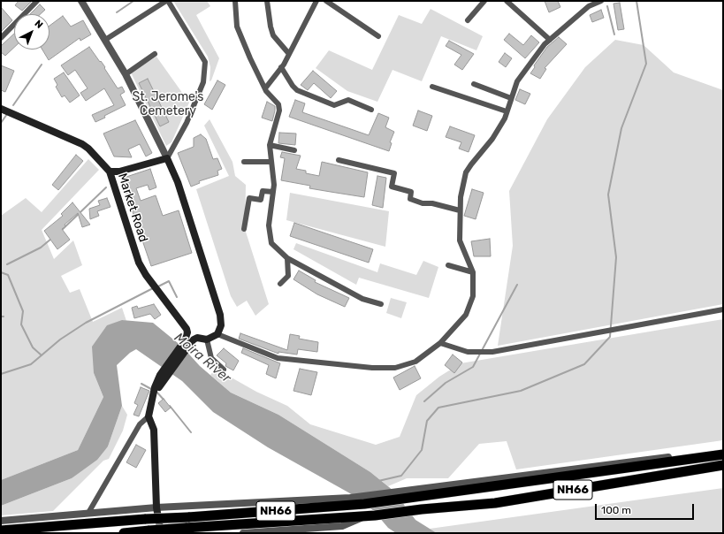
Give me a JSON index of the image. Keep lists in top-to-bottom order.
{
  "streets": {
    "highway": ["NH66"],
    "main road": ["Market Road"]
  },
  "water": ["Moira River"],
  "parks": ["St. Jerome's Cemetery"],
  "scale_bar": "100 m",
  "north": "top right"
}
